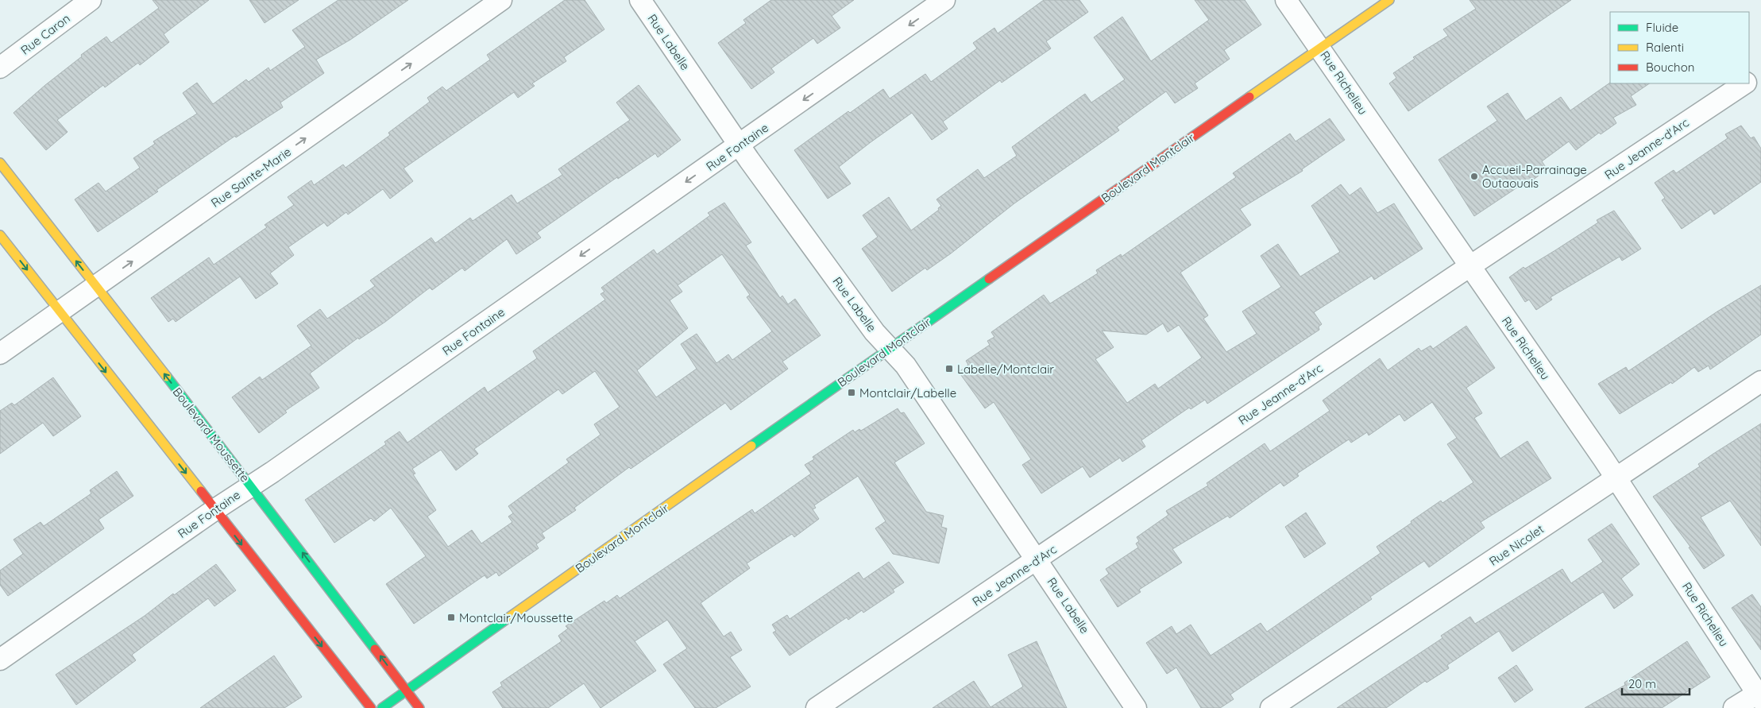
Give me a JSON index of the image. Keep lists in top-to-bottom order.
{
  "streets": {
    "street": [
      "Rue Caron",
      "Rue Labelle",
      "Rue Richelieu",
      "Rue Fontaine",
      "Rue Jeanne-d'Arc",
      "Boulevard Montclair",
      "Rue Sainte-Marie",
      "Boulevard Moussette",
      "Rue Nicolet"
    ]
  },
  "crossings": [
    ["Rue Labelle", "Rue Fontaine"],
    ["Rue Labelle", "Rue Jeanne-d'Arc"],
    ["Rue Labelle", "Boulevard Montclair"],
    ["Rue Richelieu", "Rue Jeanne-d'Arc"],
    ["Rue Richelieu", "Boulevard Montclair"],
    ["Rue Richelieu", "Rue Nicolet"],
    ["Rue Fontaine", "Boulevard Moussette"],
    ["Boulevard Montclair", "Boulevard Moussette"],
    ["Rue Sainte-Marie", "Boulevard Moussette"]
  ],
  "one_way": ["Rue Fontaine", "Rue Sainte-Marie"],
  "places": {
    "other": ["Accueil-Parrainage Outaouais"],
    "transit": ["Labelle/Montclair", "Montclair/Labelle", "Montclair/Moussette"]
  },
  "legend": ["Fluide", "Ralenti", "Bouchon"],
  "scale_bar": "20 m"
}
